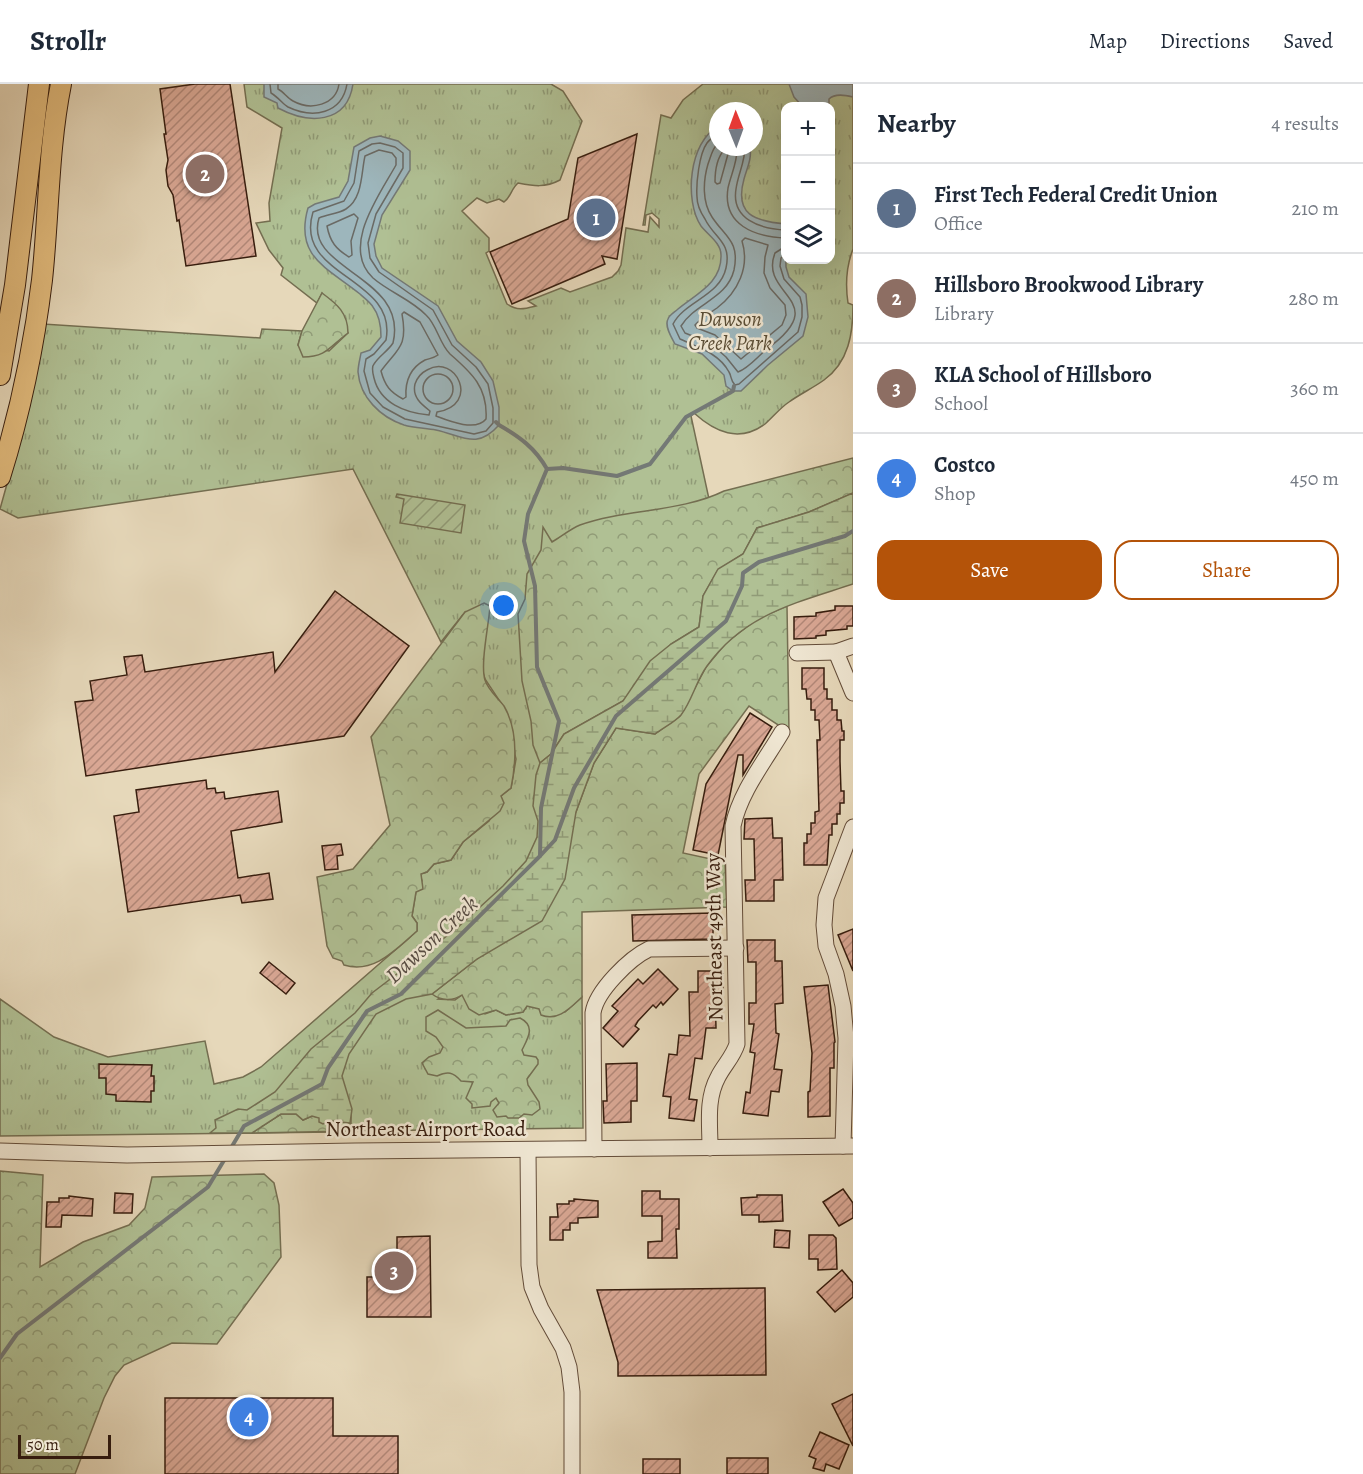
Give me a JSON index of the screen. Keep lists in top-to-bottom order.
{
  "streets": {
    "street": ["Northeast 49th Way", "Northeast Airport Road"]
  },
  "crossings": [
    ["Northeast 49th Way", "Northeast Airport Road"]
  ],
  "water": ["Dawson Creek"],
  "parks": ["Dawson Creek Park"],
  "scale_bar": "50 m",
  "north": "top",
  "page": {
    "header": "Strollr",
    "nav": ["Map", "Directions", "Saved"],
    "heading": ["Nearby", "4 results"],
    "map_buttons": ["+", "−"],
    "pins": [
      "2",
      "1",
      "3",
      "4"
    ],
    "list": [
      {
        "mark": "1",
        "name": "First Tech Federal Credit Union",
        "note": "Office",
        "value": "210 m"
      },
      {
        "mark": "2",
        "name": "Hillsboro Brookwood Library",
        "note": "Library",
        "value": "280 m"
      },
      {
        "mark": "3",
        "name": "KLA School of Hillsboro",
        "note": "School",
        "value": "360 m"
      },
      {
        "mark": "4",
        "name": "Costco",
        "note": "Shop",
        "value": "450 m"
      }
    ],
    "buttons": ["Save", "Share"],
    "scale": "50 m"
  }
}
